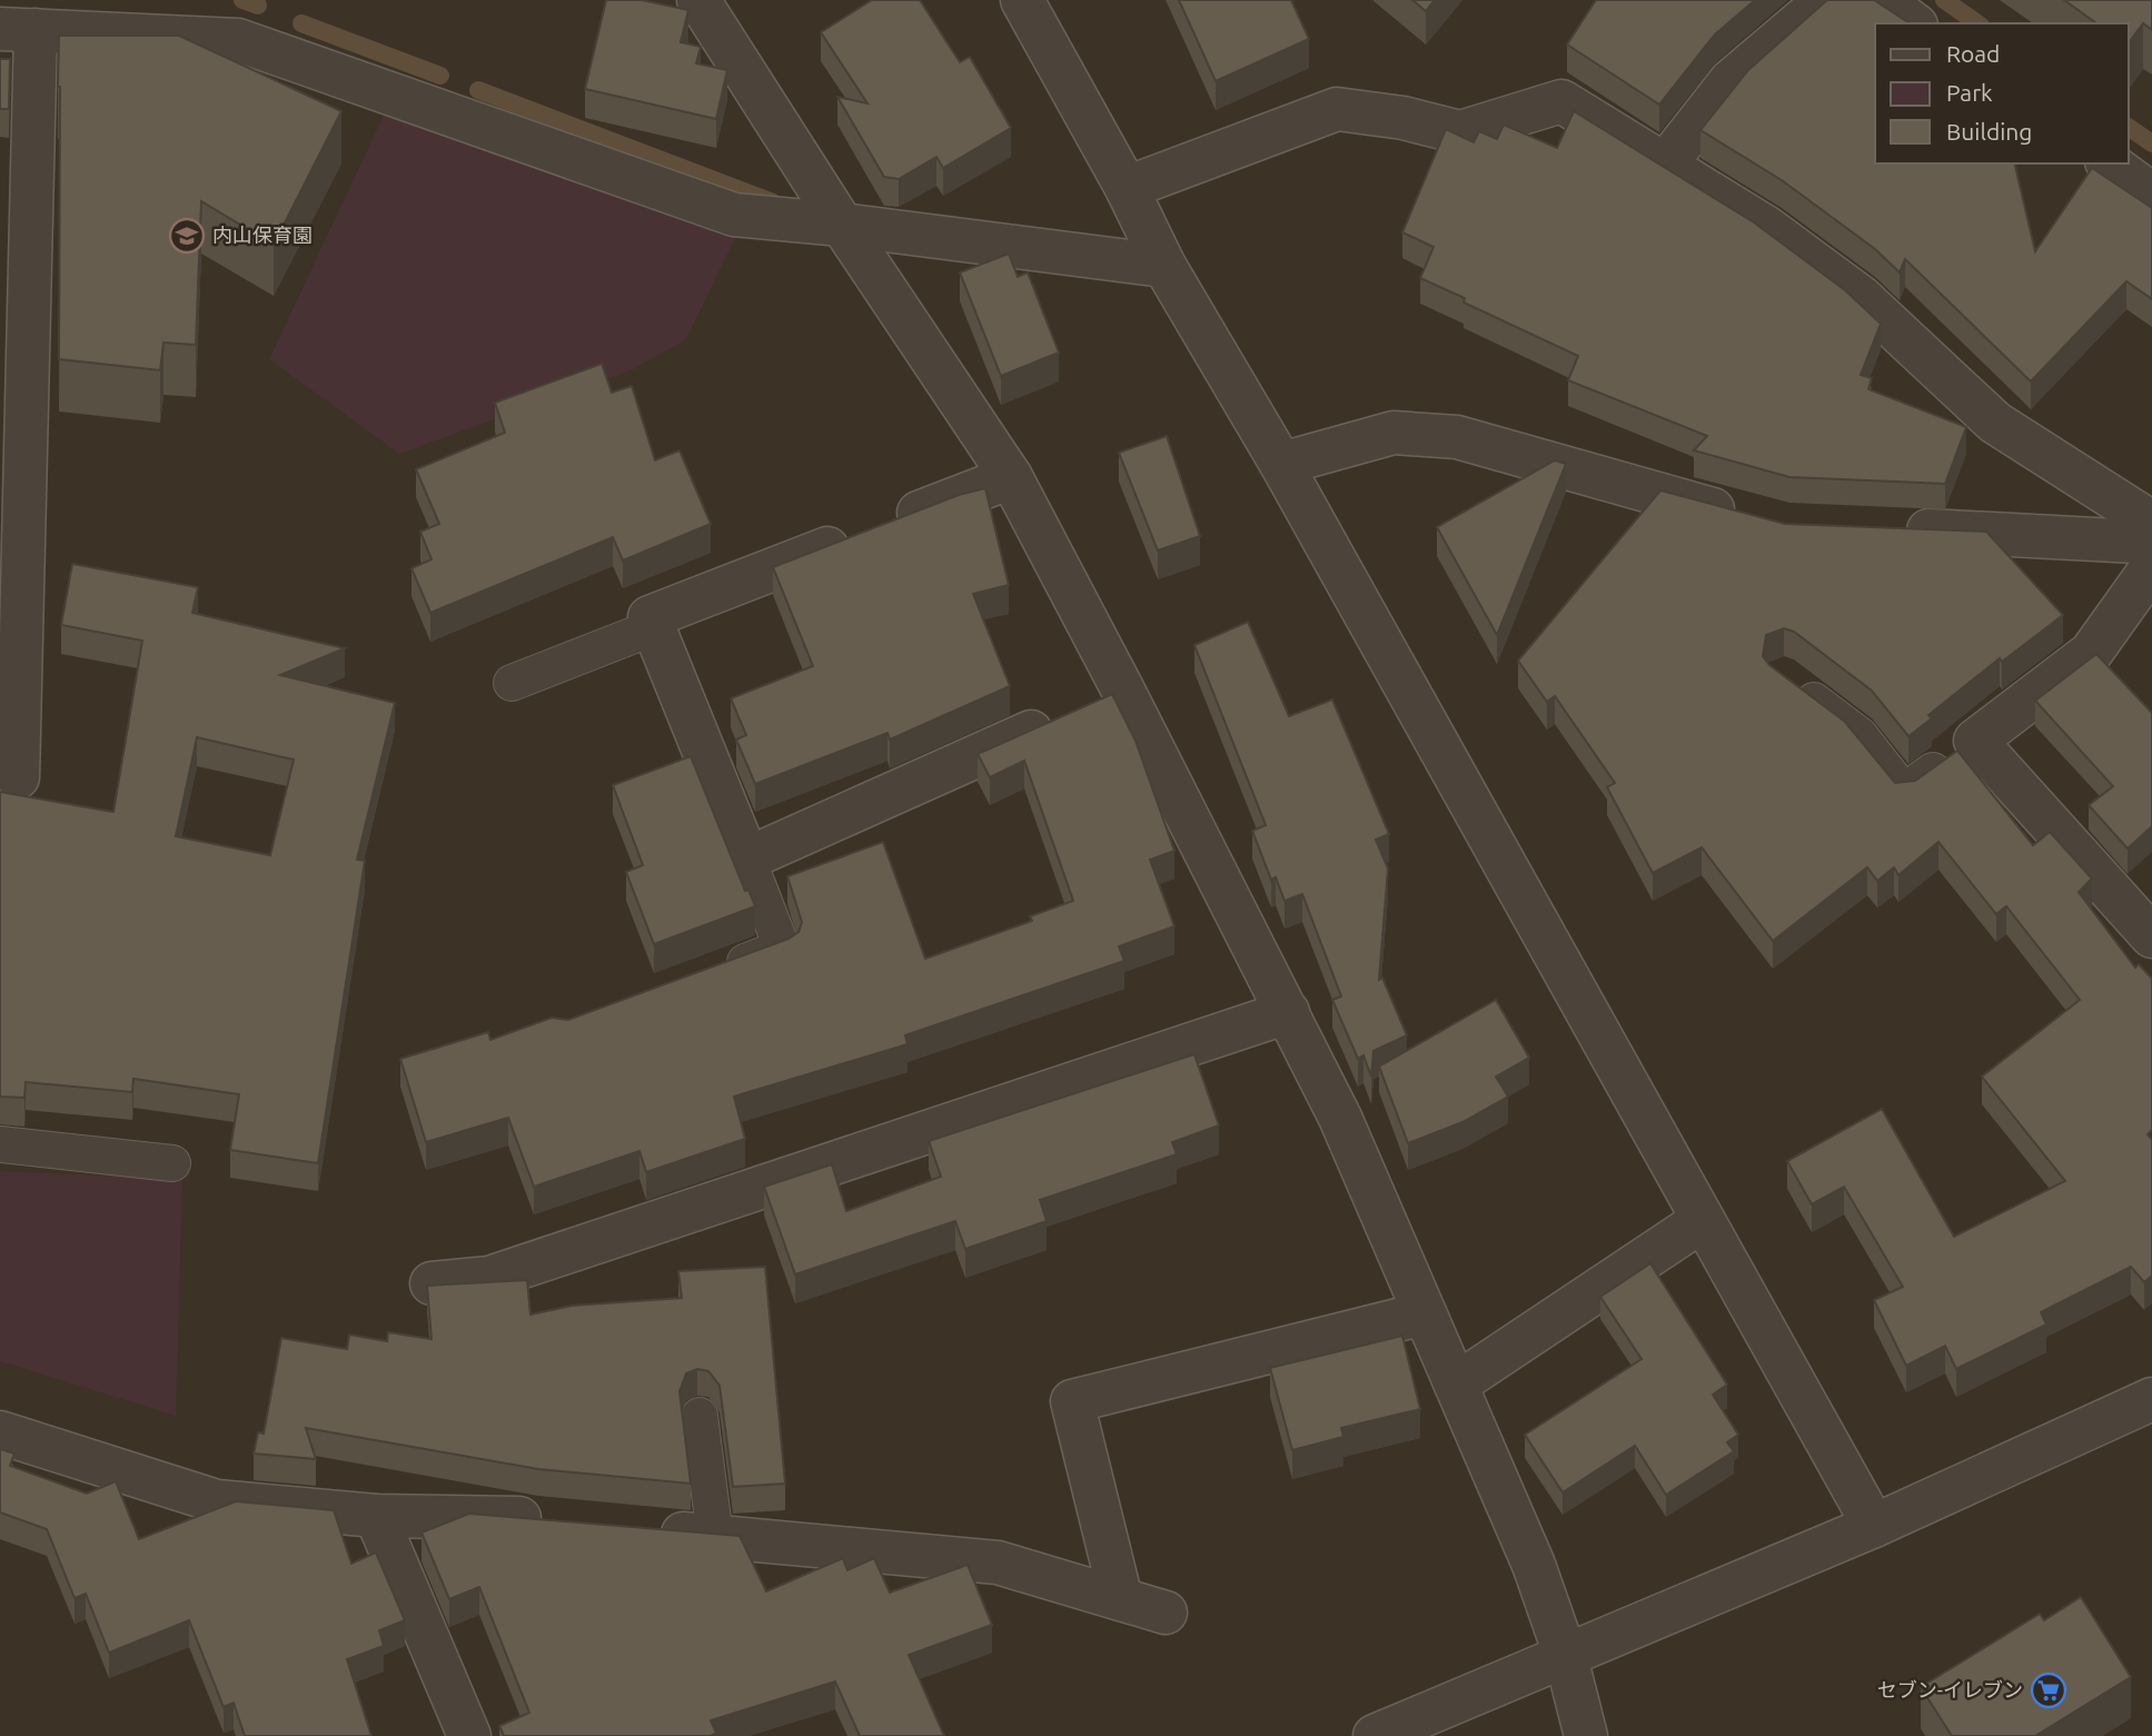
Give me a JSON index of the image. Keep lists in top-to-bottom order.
{
  "places": {
    "school or university": ["内山保育園"],
    "supermarket": ["セブン-イレブン"]
  },
  "legend": ["Road", "Park", "Building"]
}
